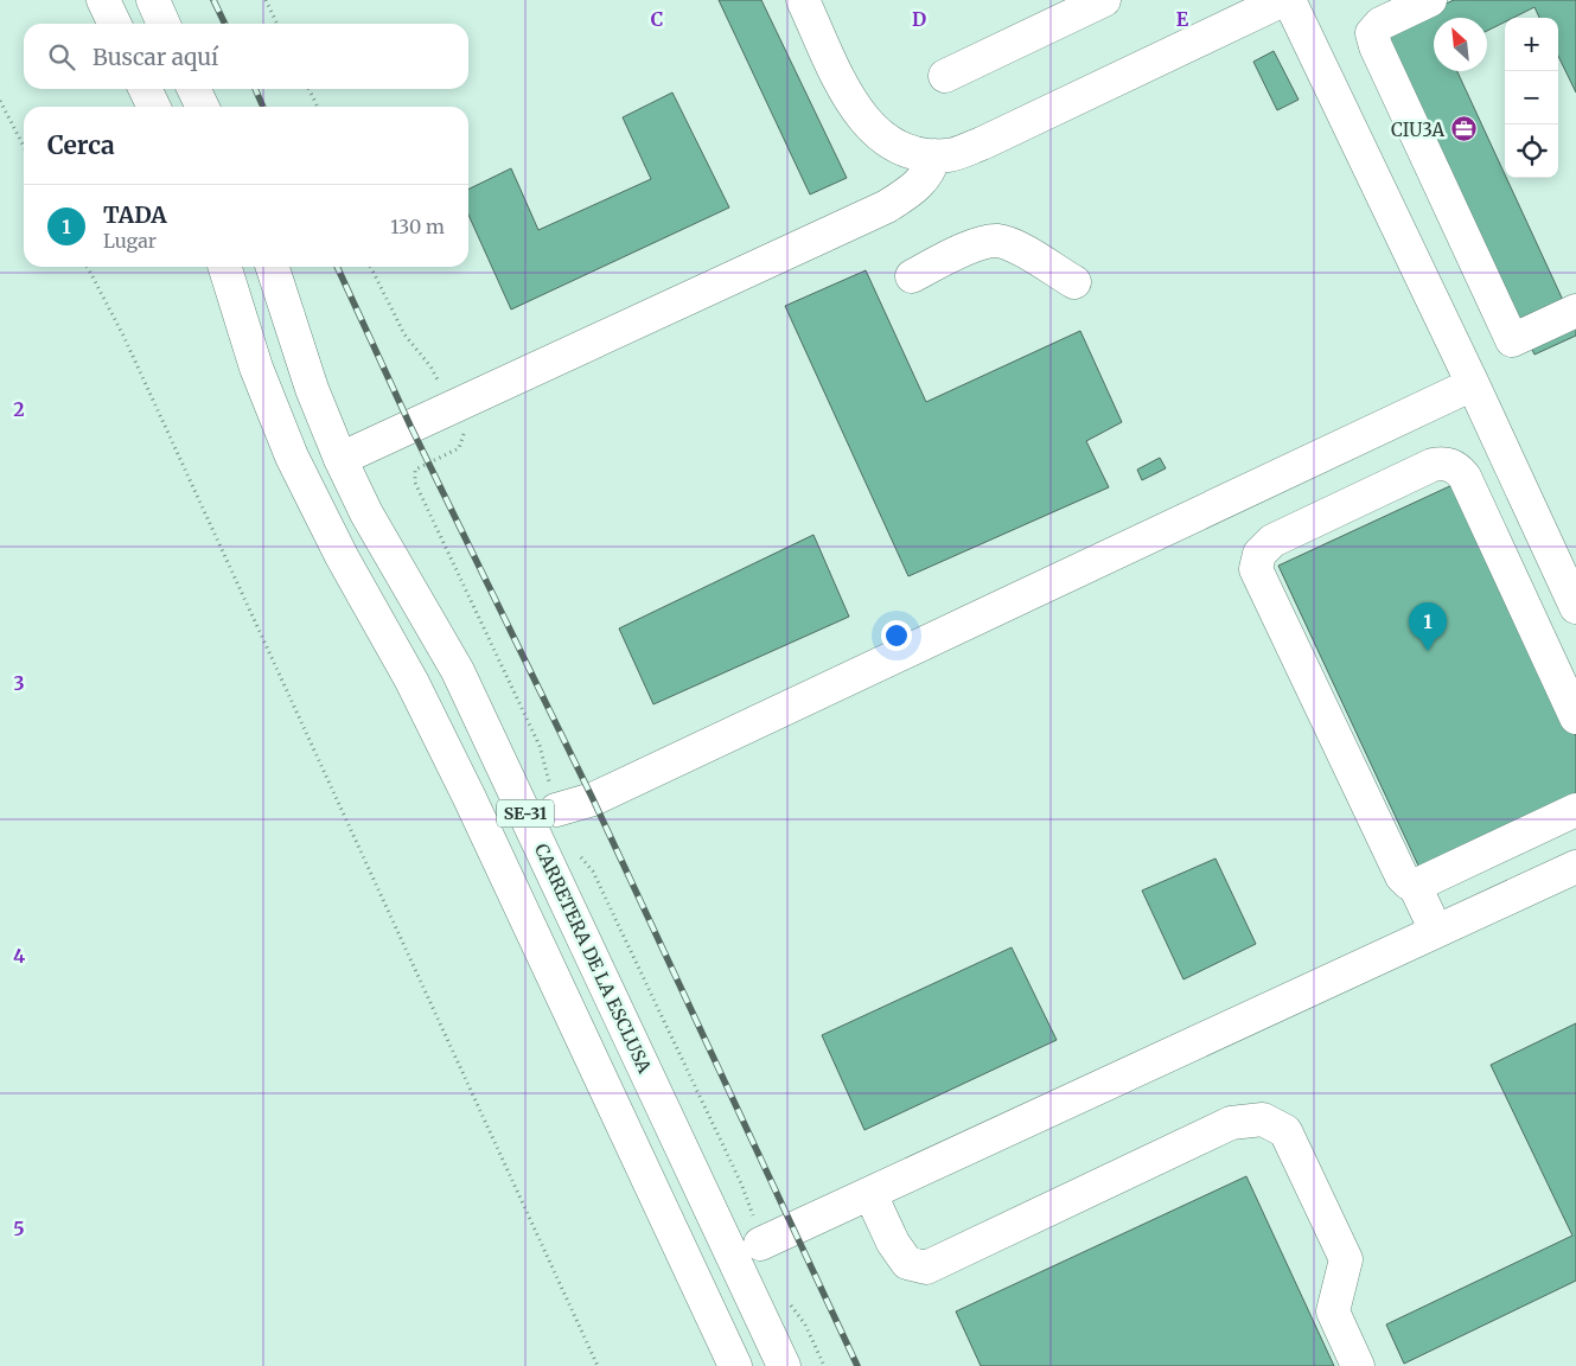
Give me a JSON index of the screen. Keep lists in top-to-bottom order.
{
  "streets": {
    "main road": ["SE-31", "CARRETERA DE LA ESCLUSA"]
  },
  "places": {
    "office": ["CIU3A"]
  },
  "north": "top left",
  "page": {
    "map_buttons": ["+", "−"],
    "search": "Buscar aquí",
    "heading": "Cerca",
    "list": [
      {
        "mark": "1",
        "name": "TADA",
        "note": "Lugar",
        "value": "130 m"
      }
    ],
    "pins": "1"
  },
  "grid": {
    "columns": ["C", "D", "E"],
    "rows": [
      "2",
      "3",
      "4",
      "5"
    ]
  }
}
